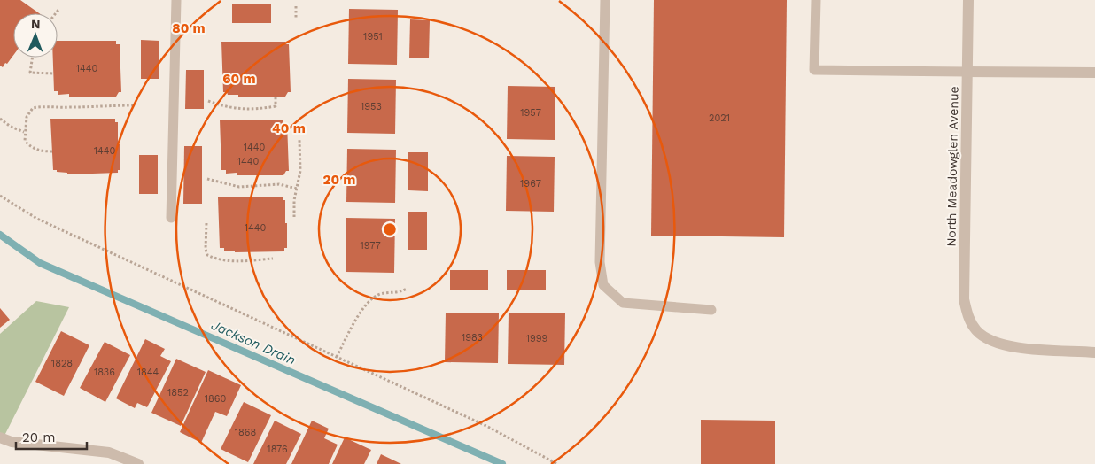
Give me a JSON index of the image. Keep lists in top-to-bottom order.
{
  "streets": {
    "street": ["North Meadowglen Avenue"]
  },
  "water": ["Jackson Drain"],
  "house_numbers": [
    "1951",
    "1440",
    "1953",
    "1957",
    "2021",
    "1440",
    "1440",
    "1440",
    "1967",
    "1440",
    "1977",
    "1983",
    "1999",
    "1828",
    "1836",
    "1844",
    "1852",
    "1860",
    "1868",
    "1876"
  ],
  "scale_bar": "20 m",
  "north": "top",
  "rings": [
    "80 m",
    "60 m",
    "40 m",
    "20 m"
  ]
}
